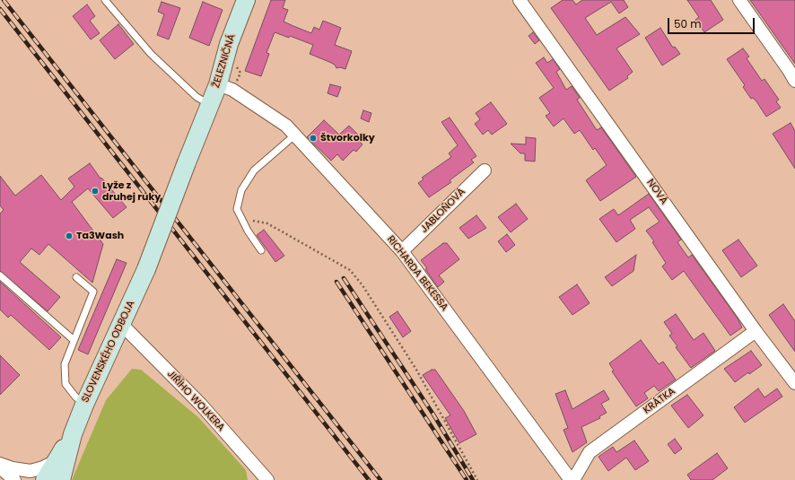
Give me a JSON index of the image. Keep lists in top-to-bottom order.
{
  "streets": {
    "street": [
      "ŽELEZNIČNÁ",
      "NOVÁ",
      "JABLOŇOVÁ",
      "RICHARDA BEKESSA",
      "SLOVENSKÉHO ODBOJA",
      "JIŘÍHO WOLKERA",
      "KRÁTKA"
    ]
  },
  "crossings": [
    ["ŽELEZNIČNÁ", "RICHARDA BEKESSA"],
    ["ŽELEZNIČNÁ", "SLOVENSKÉHO ODBOJA"],
    ["NOVÁ", "KRÁTKA"],
    ["JABLOŇOVÁ", "RICHARDA BEKESSA"],
    ["SLOVENSKÉHO ODBOJA", "JIŘÍHO WOLKERA"]
  ],
  "places": ["Štvorkolky", "Lyže z druhej ruky", "Ta3Wash"],
  "scale_bar": "50 m"
}
